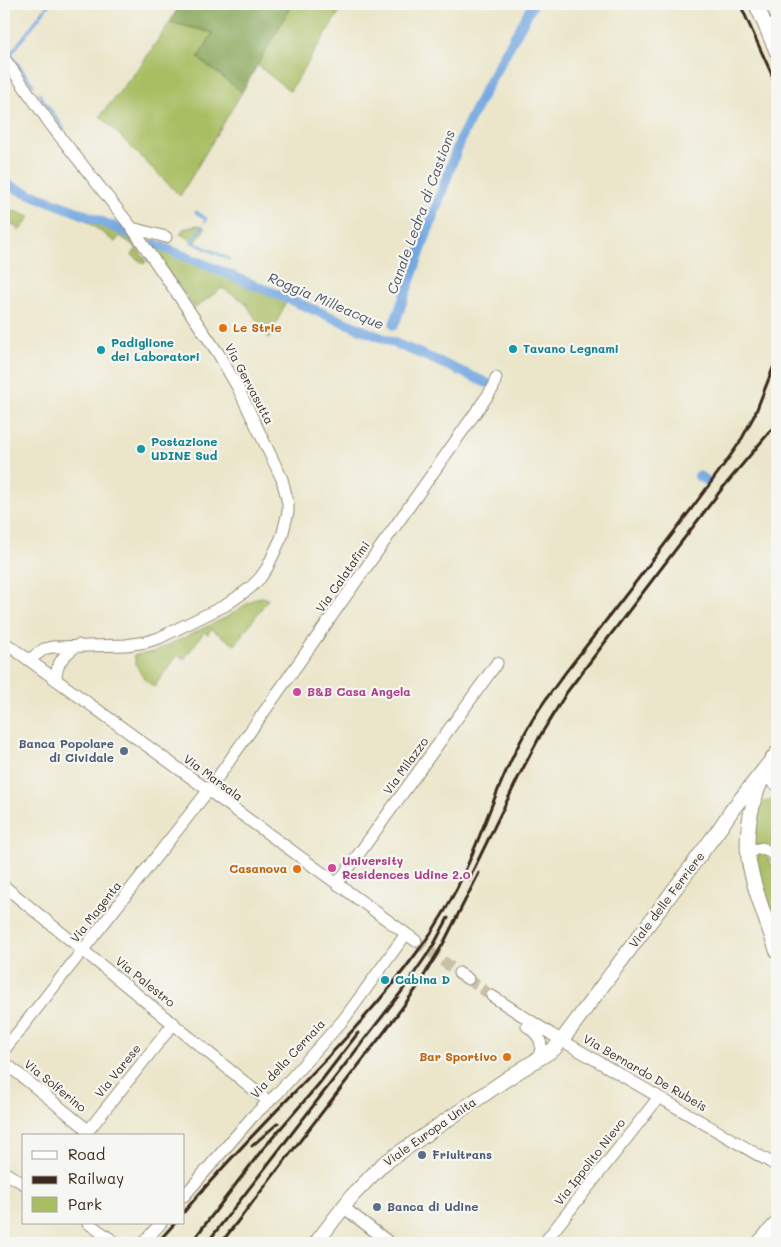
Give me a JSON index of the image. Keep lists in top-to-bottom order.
{
  "streets": {
    "main road": ["Viale delle Ferriere", "Viale Europa Unita"],
    "street": [
      "Via Gervasutta",
      "Via Calatafimi",
      "Via Milazzo",
      "Via Marsala",
      "Via Magenta",
      "Via Palestro",
      "Via della Cernaia",
      "Via Varese",
      "Via Bernardo De Rubeis",
      "Via Solferino",
      "Via Ippolito Nievo"
    ]
  },
  "crossings": [
    ["Via Gervasutta", "Via Marsala"],
    ["Via Calatafimi", "Via Marsala"],
    ["Via Calatafimi", "Via Magenta"],
    ["Via Milazzo", "Via Marsala"],
    ["Via Marsala", "Via Magenta"],
    ["Via Marsala", "Via della Cernaia"],
    ["Viale delle Ferriere", "Via Bernardo De Rubeis"],
    ["Viale delle Ferriere", "Viale Europa Unita"],
    ["Via Magenta", "Via Palestro"],
    ["Via Palestro", "Via della Cernaia"],
    ["Via Palestro", "Via Varese"],
    ["Via Varese", "Via Solferino"],
    ["Via Bernardo De Rubeis", "Viale Europa Unita"],
    ["Via Bernardo De Rubeis", "Via Ippolito Nievo"]
  ],
  "water": ["Canale Ledra di Castions", "Roggia Milleacque"],
  "places": [
    "Le Strie",
    "Tavano Legnami",
    "Padiglione dei Laboratori",
    "Postazione UDINE Sud",
    "B&B Casa Angela",
    "Banca Popolare di Cividale",
    "University Residences Udine 2.0",
    "Casanova",
    "Cabina D",
    "Bar Sportivo",
    "Friultrans",
    "Banca di Udine"
  ],
  "legend": ["Road", "Railway", "Park"]
}
